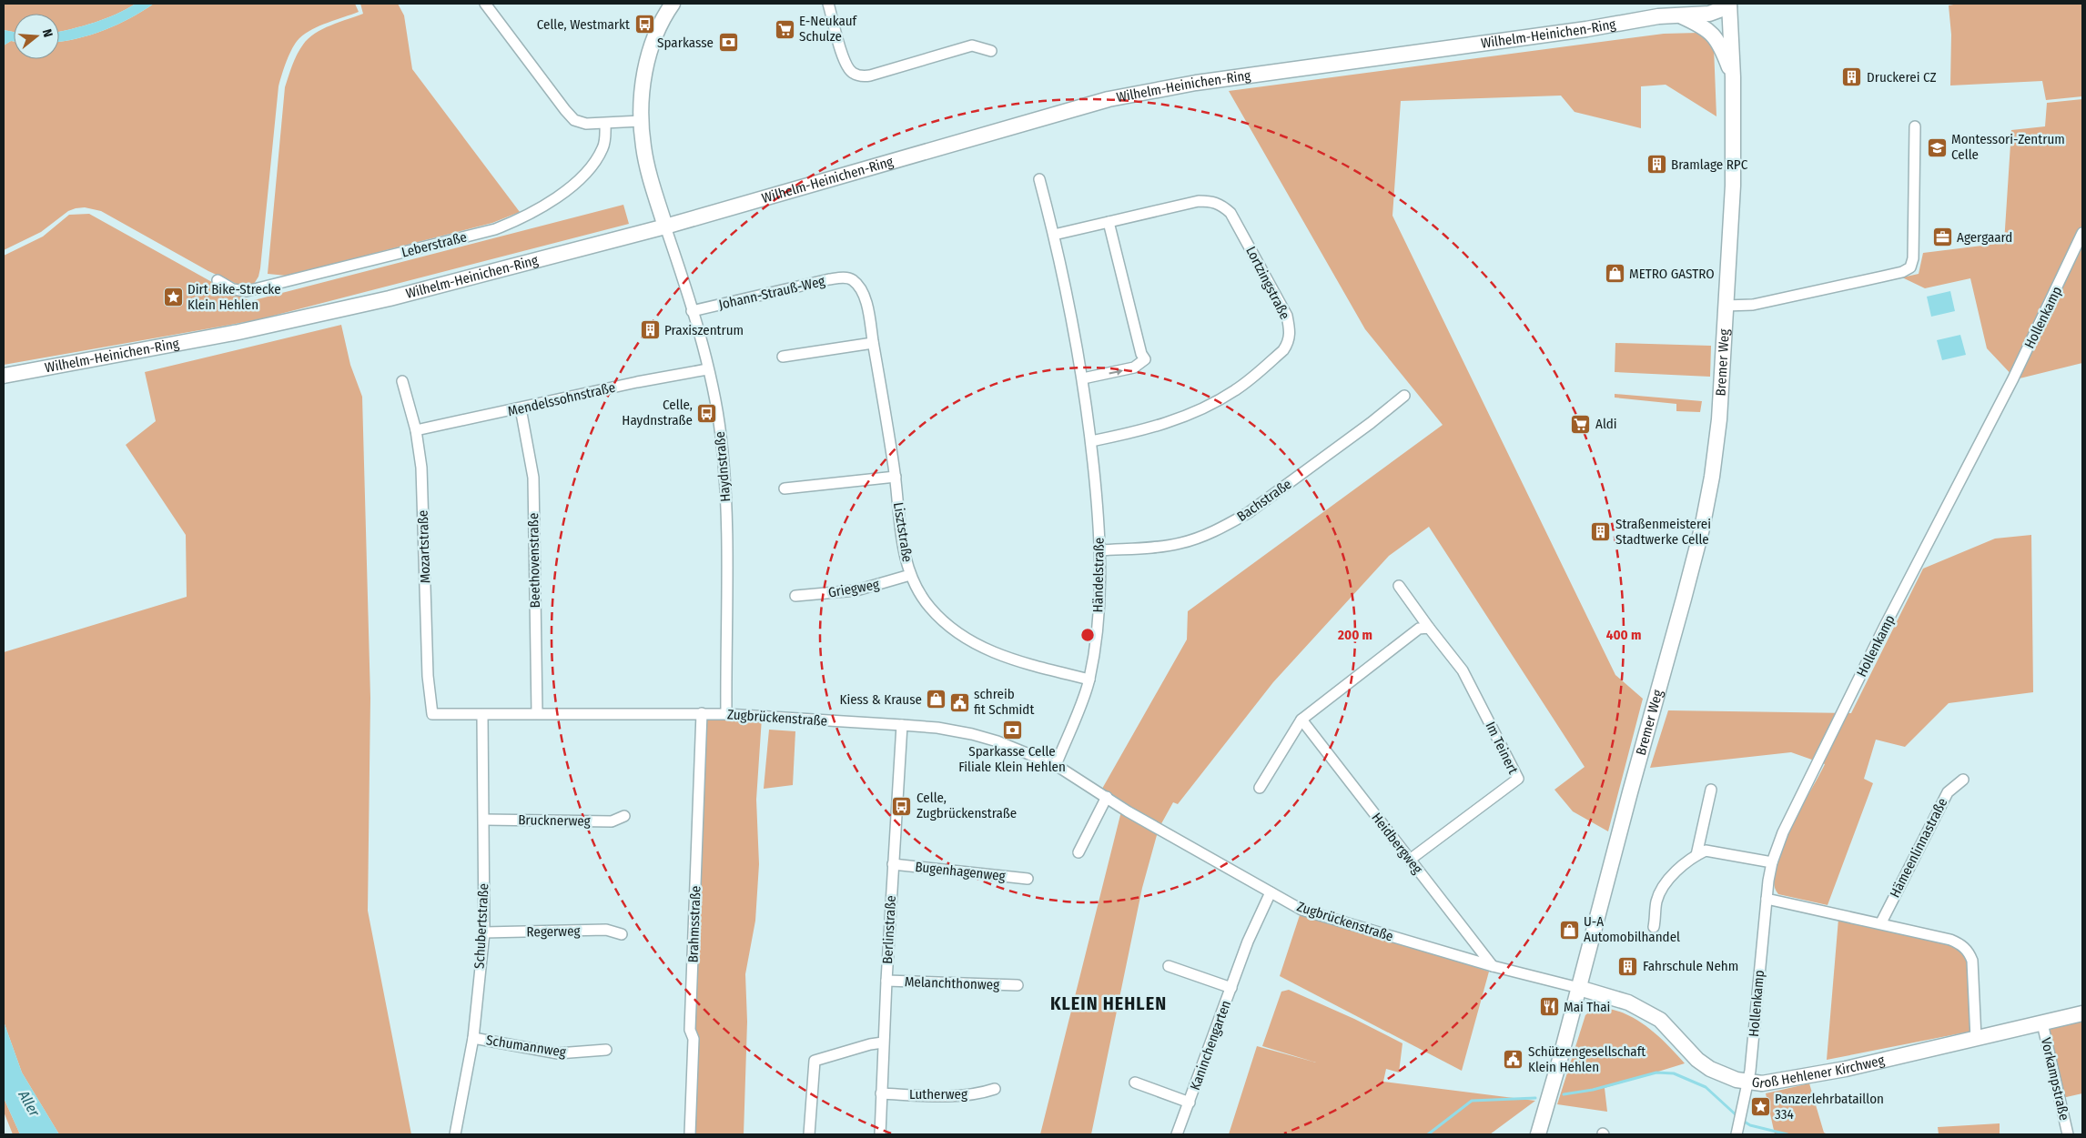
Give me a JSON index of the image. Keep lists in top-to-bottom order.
{
  "streets": {
    "main road": ["Wilhelm-Heinichen-Ring", "Bremer Weg", "Groß Hehlener Kirchweg"],
    "street": [
      "Leberstraße",
      "Lortzingstraße",
      "Johann-Strauß-Weg",
      "Hollenkamp",
      "Mendelssohnstraße",
      "Haydnstraße",
      "Bachstraße",
      "Lisztstraße",
      "Mozartstraße",
      "Beethovenstraße",
      "Händelstraße",
      "Griegweg",
      "Zugbrückenstraße",
      "Im Teinert",
      "Brucknerweg",
      "Heidbergweg",
      "Hämeenlinnastraße",
      "Bugenhagenweg",
      "Brahmsstraße",
      "Schubertstraße",
      "Berlinstraße",
      "Regerweg",
      "Melanchthonweg",
      "Kaninchengarten",
      "Schumannweg",
      "Vorkampstraße",
      "Lutherweg"
    ]
  },
  "crossings": [
    ["Wilhelm-Heinichen-Ring", "Bremer Weg"],
    ["Wilhelm-Heinichen-Ring", "Haydnstraße"],
    ["Lortzingstraße", "Händelstraße"],
    ["Johann-Strauß-Weg", "Haydnstraße"],
    ["Johann-Strauß-Weg", "Lisztstraße"],
    ["Hollenkamp", "Groß Hehlener Kirchweg"],
    ["Bremer Weg", "Zugbrückenstraße"],
    ["Bremer Weg", "Groß Hehlener Kirchweg"],
    ["Mendelssohnstraße", "Haydnstraße"],
    ["Mendelssohnstraße", "Mozartstraße"],
    ["Mendelssohnstraße", "Beethovenstraße"],
    ["Haydnstraße", "Zugbrückenstraße"],
    ["Bachstraße", "Händelstraße"],
    ["Lisztstraße", "Händelstraße"],
    ["Lisztstraße", "Griegweg"],
    ["Mozartstraße", "Zugbrückenstraße"],
    ["Beethovenstraße", "Zugbrückenstraße"],
    ["Händelstraße", "Zugbrückenstraße"],
    ["Zugbrückenstraße", "Heidbergweg"],
    ["Zugbrückenstraße", "Brahmsstraße"],
    ["Zugbrückenstraße", "Schubertstraße"],
    ["Zugbrückenstraße", "Berlinstraße"],
    ["Zugbrückenstraße", "Kaninchengarten"],
    ["Zugbrückenstraße", "Groß Hehlener Kirchweg"],
    ["Im Teinert", "Heidbergweg"],
    ["Brucknerweg", "Schubertstraße"],
    ["Bugenhagenweg", "Berlinstraße"],
    ["Schubertstraße", "Regerweg"],
    ["Schubertstraße", "Schumannweg"],
    ["Berlinstraße", "Melanchthonweg"],
    ["Berlinstraße", "Lutherweg"],
    ["Groß Hehlener Kirchweg", "Vorkampstraße"]
  ],
  "districts": ["KLEIN HEHLEN"],
  "water": ["Aller"],
  "places": {
    "bus stop": ["Celle, Westmarkt", "Celle, Haydnstraße", "Celle, Zugbrückenstraße"],
    "supermarket": ["E-Neukauf Schulze", "Aldi"],
    "bank": ["Sparkasse", "Sparkasse Celle Filiale Klein Hehlen"],
    "building": [
      "Druckerei CZ",
      "Bramlage RPC",
      "Praxiszentrum",
      "Straßenmeisterei Stadtwerke Celle",
      "Fahrschule Nehm"
    ],
    "school or university": ["Montessori-Zentrum Celle"],
    "office": ["Agergaard"],
    "shop": ["METRO GASTRO", "Kiess & Krause", "U-A Automobilhandel"],
    "place": ["Dirt Bike-Strecke Klein Hehlen", "Panzerlehrbataillon 334"],
    "public building": ["schreib fit Schmidt", "Schützengesellschaft Klein Hehlen"],
    "restaurant": ["Mai Thai"]
  },
  "north": "right",
  "rings": ["200 m", "400 m"]
}
